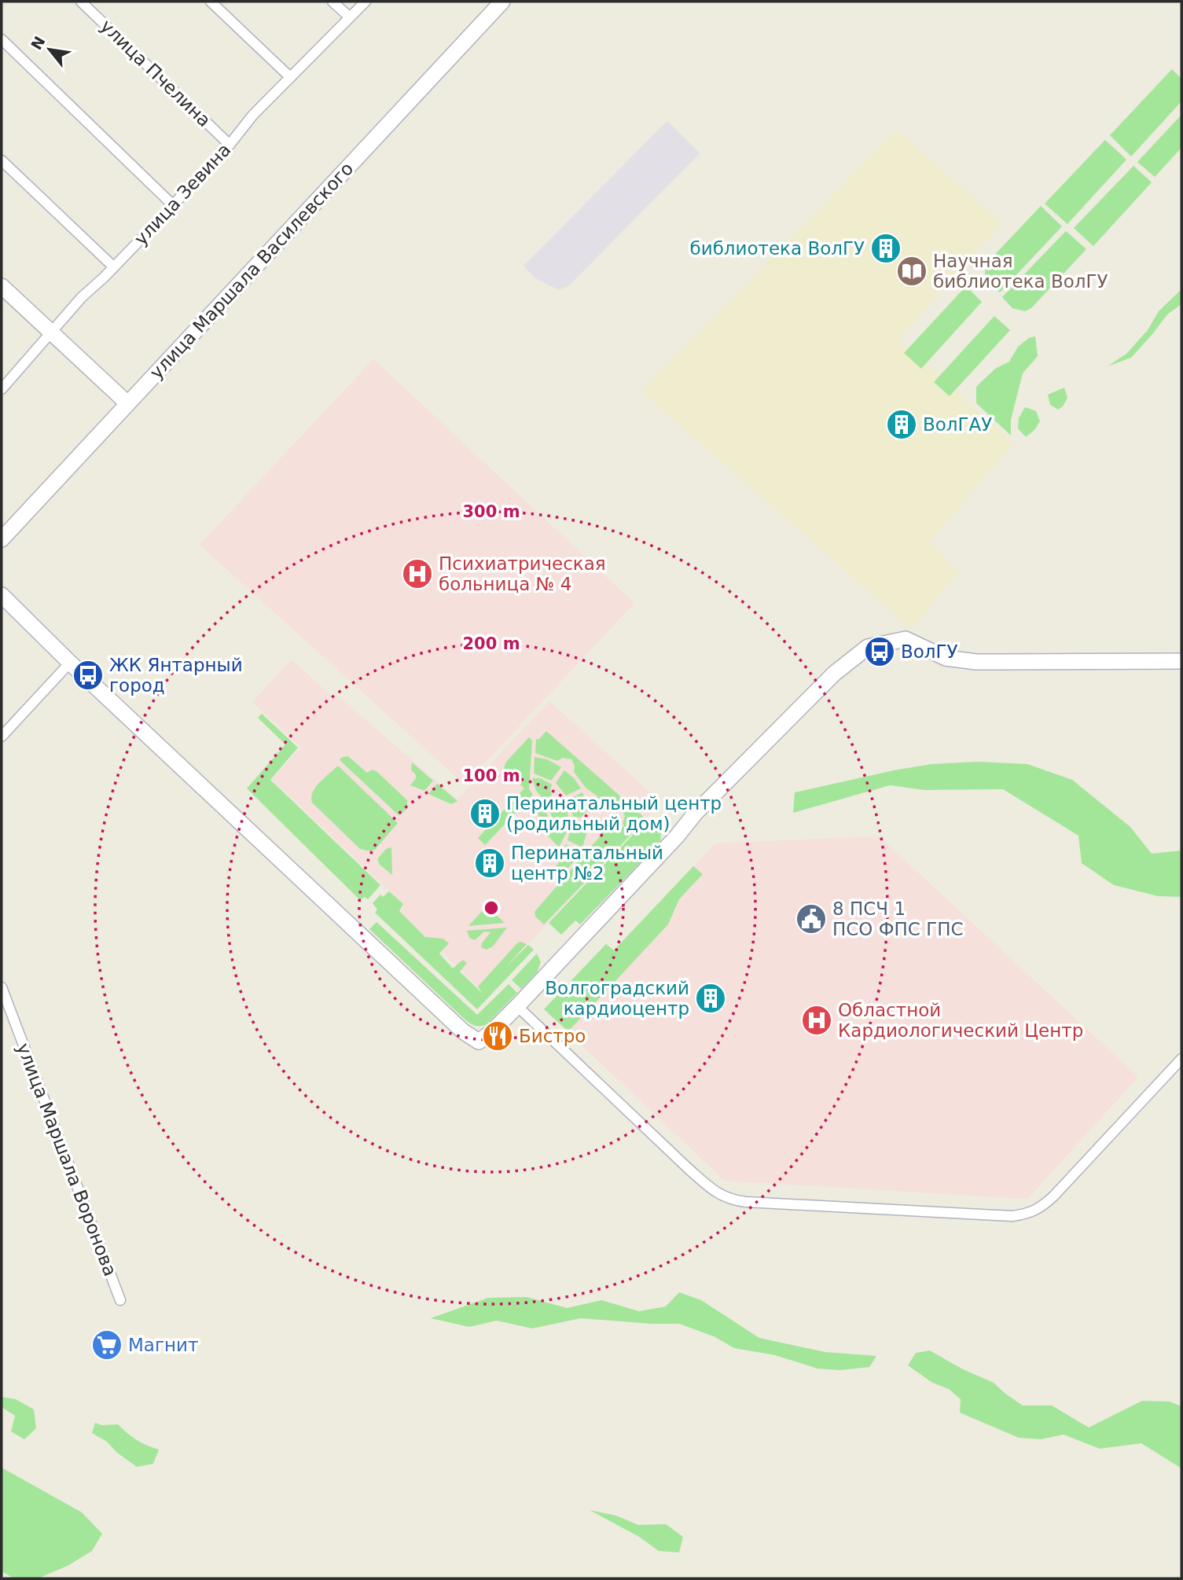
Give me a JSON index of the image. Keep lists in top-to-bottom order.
{
  "streets": {
    "street": [
      "улица Пчелина",
      "улица Зевина",
      "улица Маршала Василевского",
      "улица Маршала Воронова"
    ]
  },
  "crossings": [
    ["улица Пчелина", "улица Зевина"]
  ],
  "places": {
    "building": [
      "библиотека ВолГУ",
      "ВолГАУ",
      "Перинатальный центр (родильный дом)",
      "Перинатальный центр №2",
      "Волгоградский кардиоцентр"
    ],
    "library": ["Научная библиотека ВолГУ"],
    "hospital": ["Психиатрическая больница № 4", "Областной Кардиологический Центр"],
    "bus stop": ["ВолГУ", "ЖК Янтарный город"],
    "public building": ["8 ПСЧ 1 ПСО ФПС ГПС"],
    "restaurant": ["Бистро"],
    "supermarket": ["Магнит"]
  },
  "north": "top left",
  "rings": ["300 m", "200 m", "100 m"]
}
